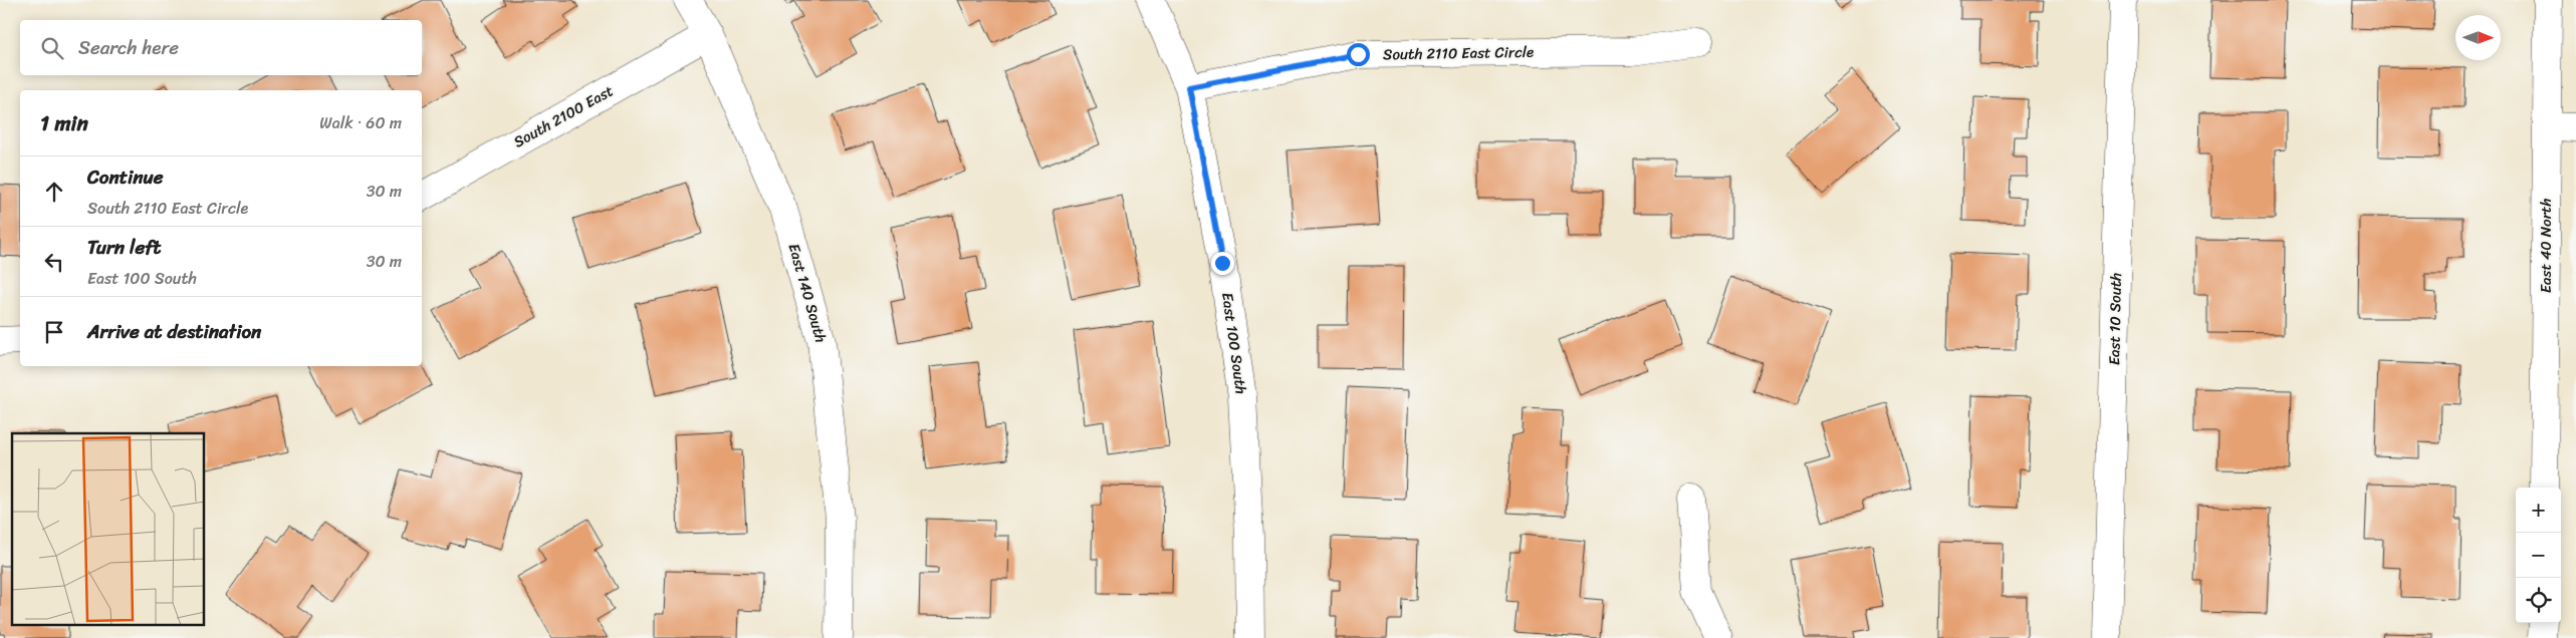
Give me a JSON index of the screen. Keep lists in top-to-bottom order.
{
  "streets": {
    "street": [
      "South 2110 East Circle",
      "South 2100 East",
      "East 40 North",
      "East 140 South",
      "East 10 South",
      "East 100 South"
    ]
  },
  "crossings": [
    ["South 2110 East Circle", "East 100 South"],
    ["South 2100 East", "East 140 South"]
  ],
  "north": "right",
  "page": {
    "search": "Search here",
    "heading": ["1 min", "Walk · 60 m"],
    "list": [
      ["Continue", "South 2110 East Circle", "30 m"],
      ["Turn left", "East 100 South", "30 m"],
      "Arrive at destination"
    ],
    "map_buttons": ["+", "−"]
  }
}
